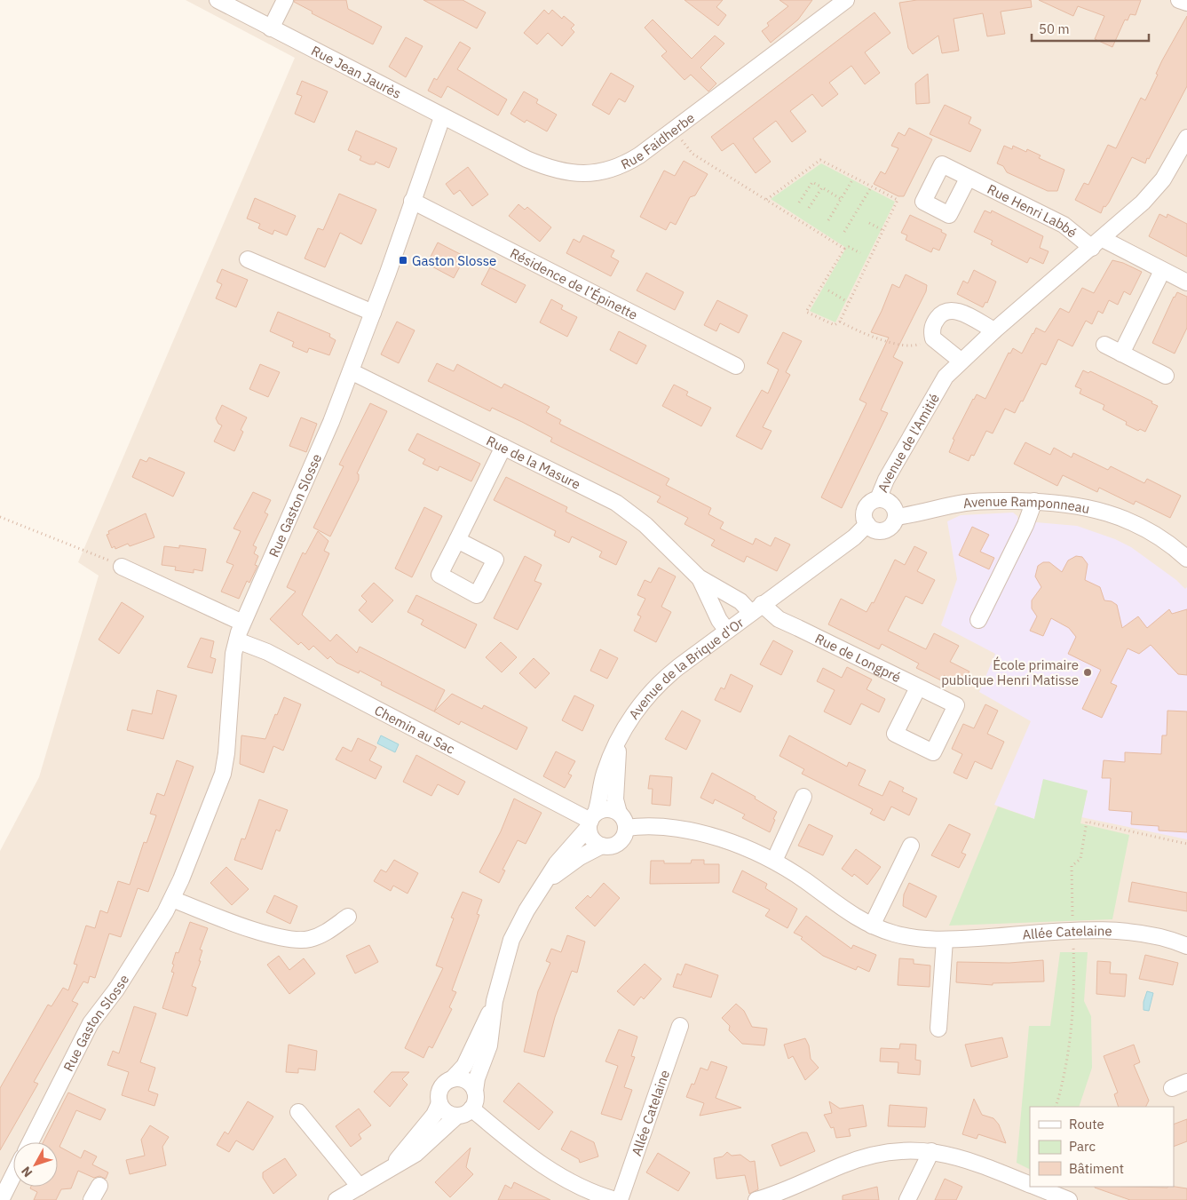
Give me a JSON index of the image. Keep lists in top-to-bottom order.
{
  "streets": {
    "street": [
      "Rue Jean Jaurès",
      "Rue Faidherbe",
      "Rue Henri Labbé",
      "Résidence de l’Épinette",
      "Avenue de l'Amitié",
      "Rue de la Masure",
      "Rue Gaston Slosse",
      "Avenue Ramponneau",
      "Rue de Longpré",
      "Avenue de la Brique d'Or",
      "Chemin au Sac",
      "Allée Catelaine"
    ]
  },
  "crossings": [
    ["Rue Jean Jaurès", "Rue Faidherbe"],
    ["Rue Jean Jaurès", "Rue Gaston Slosse"],
    ["Rue Faidherbe", "Rue Gaston Slosse"],
    ["Rue Henri Labbé", "Avenue de l'Amitié"],
    ["Résidence de l’Épinette", "Rue Gaston Slosse"],
    ["Avenue de l'Amitié", "Avenue Ramponneau"],
    ["Rue de la Masure", "Rue Gaston Slosse"],
    ["Rue de la Masure", "Rue de Longpré"],
    ["Rue de la Masure", "Avenue de la Brique d'Or"],
    ["Rue Gaston Slosse", "Chemin au Sac"],
    ["Rue de Longpré", "Avenue de la Brique d'Or"],
    ["Avenue de la Brique d'Or", "Chemin au Sac"],
    ["Avenue de la Brique d'Or", "Allée Catelaine"],
    ["Chemin au Sac", "Allée Catelaine"]
  ],
  "places": {
    "transit": ["Gaston Slosse"],
    "other": ["École primaire publique Henri Matisse"]
  },
  "legend": ["Route", "Parc", "Bâtiment"],
  "scale_bar": "50 m",
  "north": "bottom left"
}
